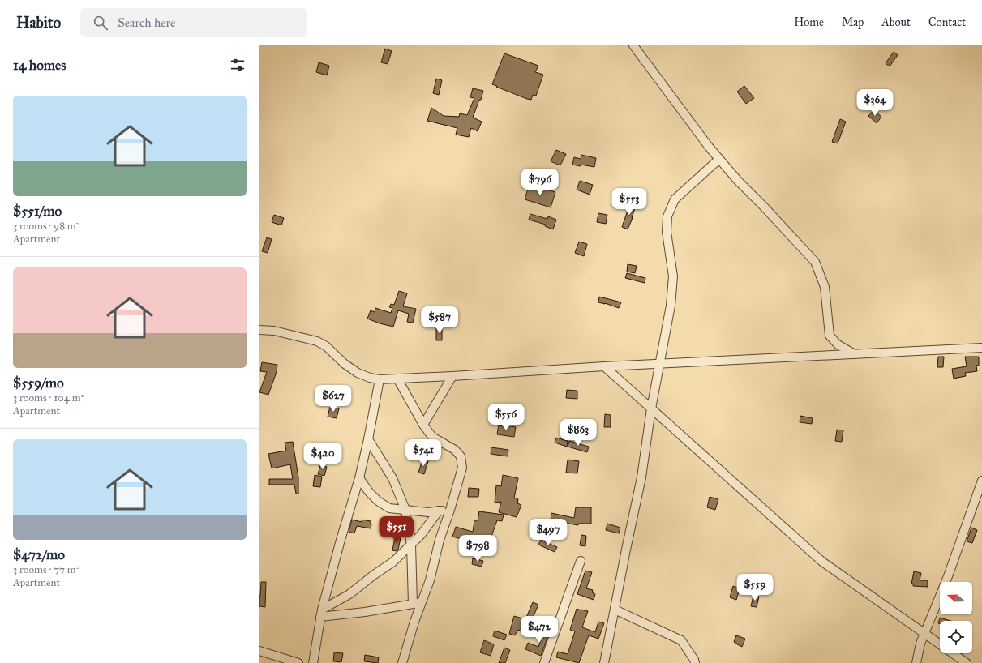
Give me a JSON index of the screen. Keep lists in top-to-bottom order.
{
  "north": "left",
  "page": {
    "header": "Habito",
    "search": "Search here",
    "nav": [
      "Home",
      "Map",
      "About",
      "Contact"
    ],
    "heading": "14 homes",
    "list": [
      {
        "name": "$551/mo",
        "note": "3 rooms · 98 m² · Apartment"
      },
      {
        "name": "$559/mo",
        "note": "3 rooms · 104 m² · Apartment"
      },
      {
        "name": "$472/mo",
        "note": "3 rooms · 77 m² · Apartment"
      }
    ],
    "price": [
      "$364",
      "$796",
      "$553",
      "$587",
      "$627",
      "$556",
      "$863",
      "$541",
      "$420",
      "$551",
      "$497",
      "$798",
      "$559",
      "$472"
    ]
  }
}
